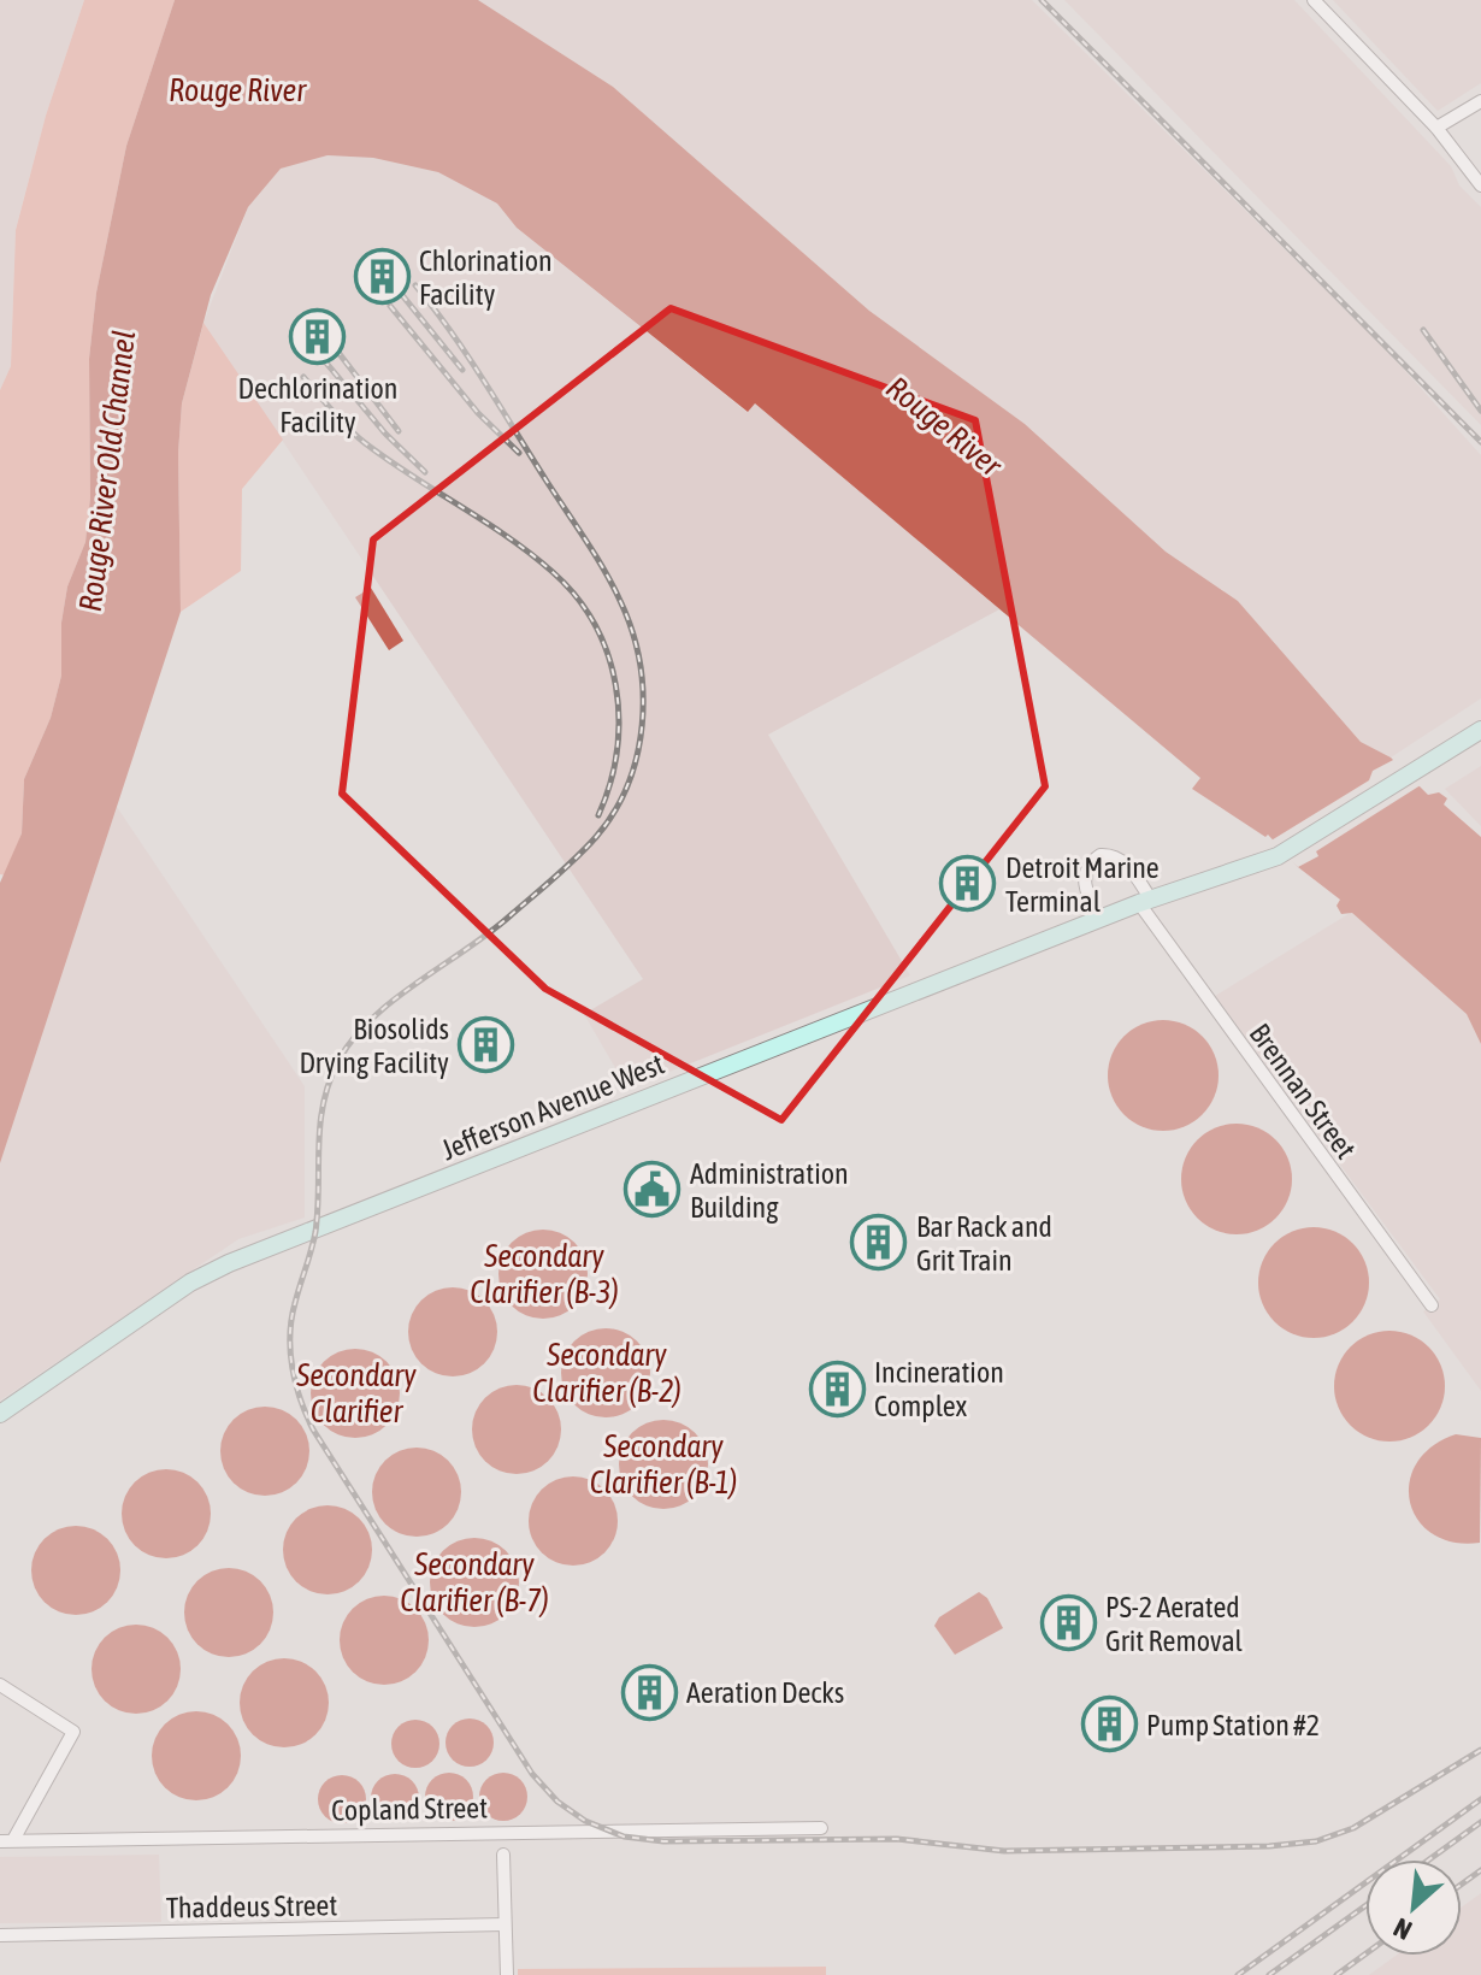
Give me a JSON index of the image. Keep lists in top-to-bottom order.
{
  "streets": {
    "main road": ["Jefferson Avenue West"],
    "street": ["Brennan Street", "Copland Street", "Thaddeus Street"]
  },
  "crossings": [
    ["Brennan Street", "Jefferson Avenue West"]
  ],
  "water": [
    "Rouge River",
    "Rouge River Old Channel",
    "Secondary Clarifier (B-3)",
    "Secondary Clarifier (B-2)",
    "Secondary Clarifier",
    "Secondary Clarifier (B-1)",
    "Secondary Clarifier (B-7)"
  ],
  "places": {
    "building": [
      "Chlorination Facility",
      "Dechlorination Facility",
      "Detroit Marine Terminal",
      "Biosolids Drying Facility",
      "Bar Rack and Grit Train",
      "Incineration Complex",
      "PS-2 Aerated Grit Removal",
      "Aeration Decks",
      "Pump Station #2"
    ],
    "public building": ["Administration Building"]
  },
  "north": "bottom left"
}
